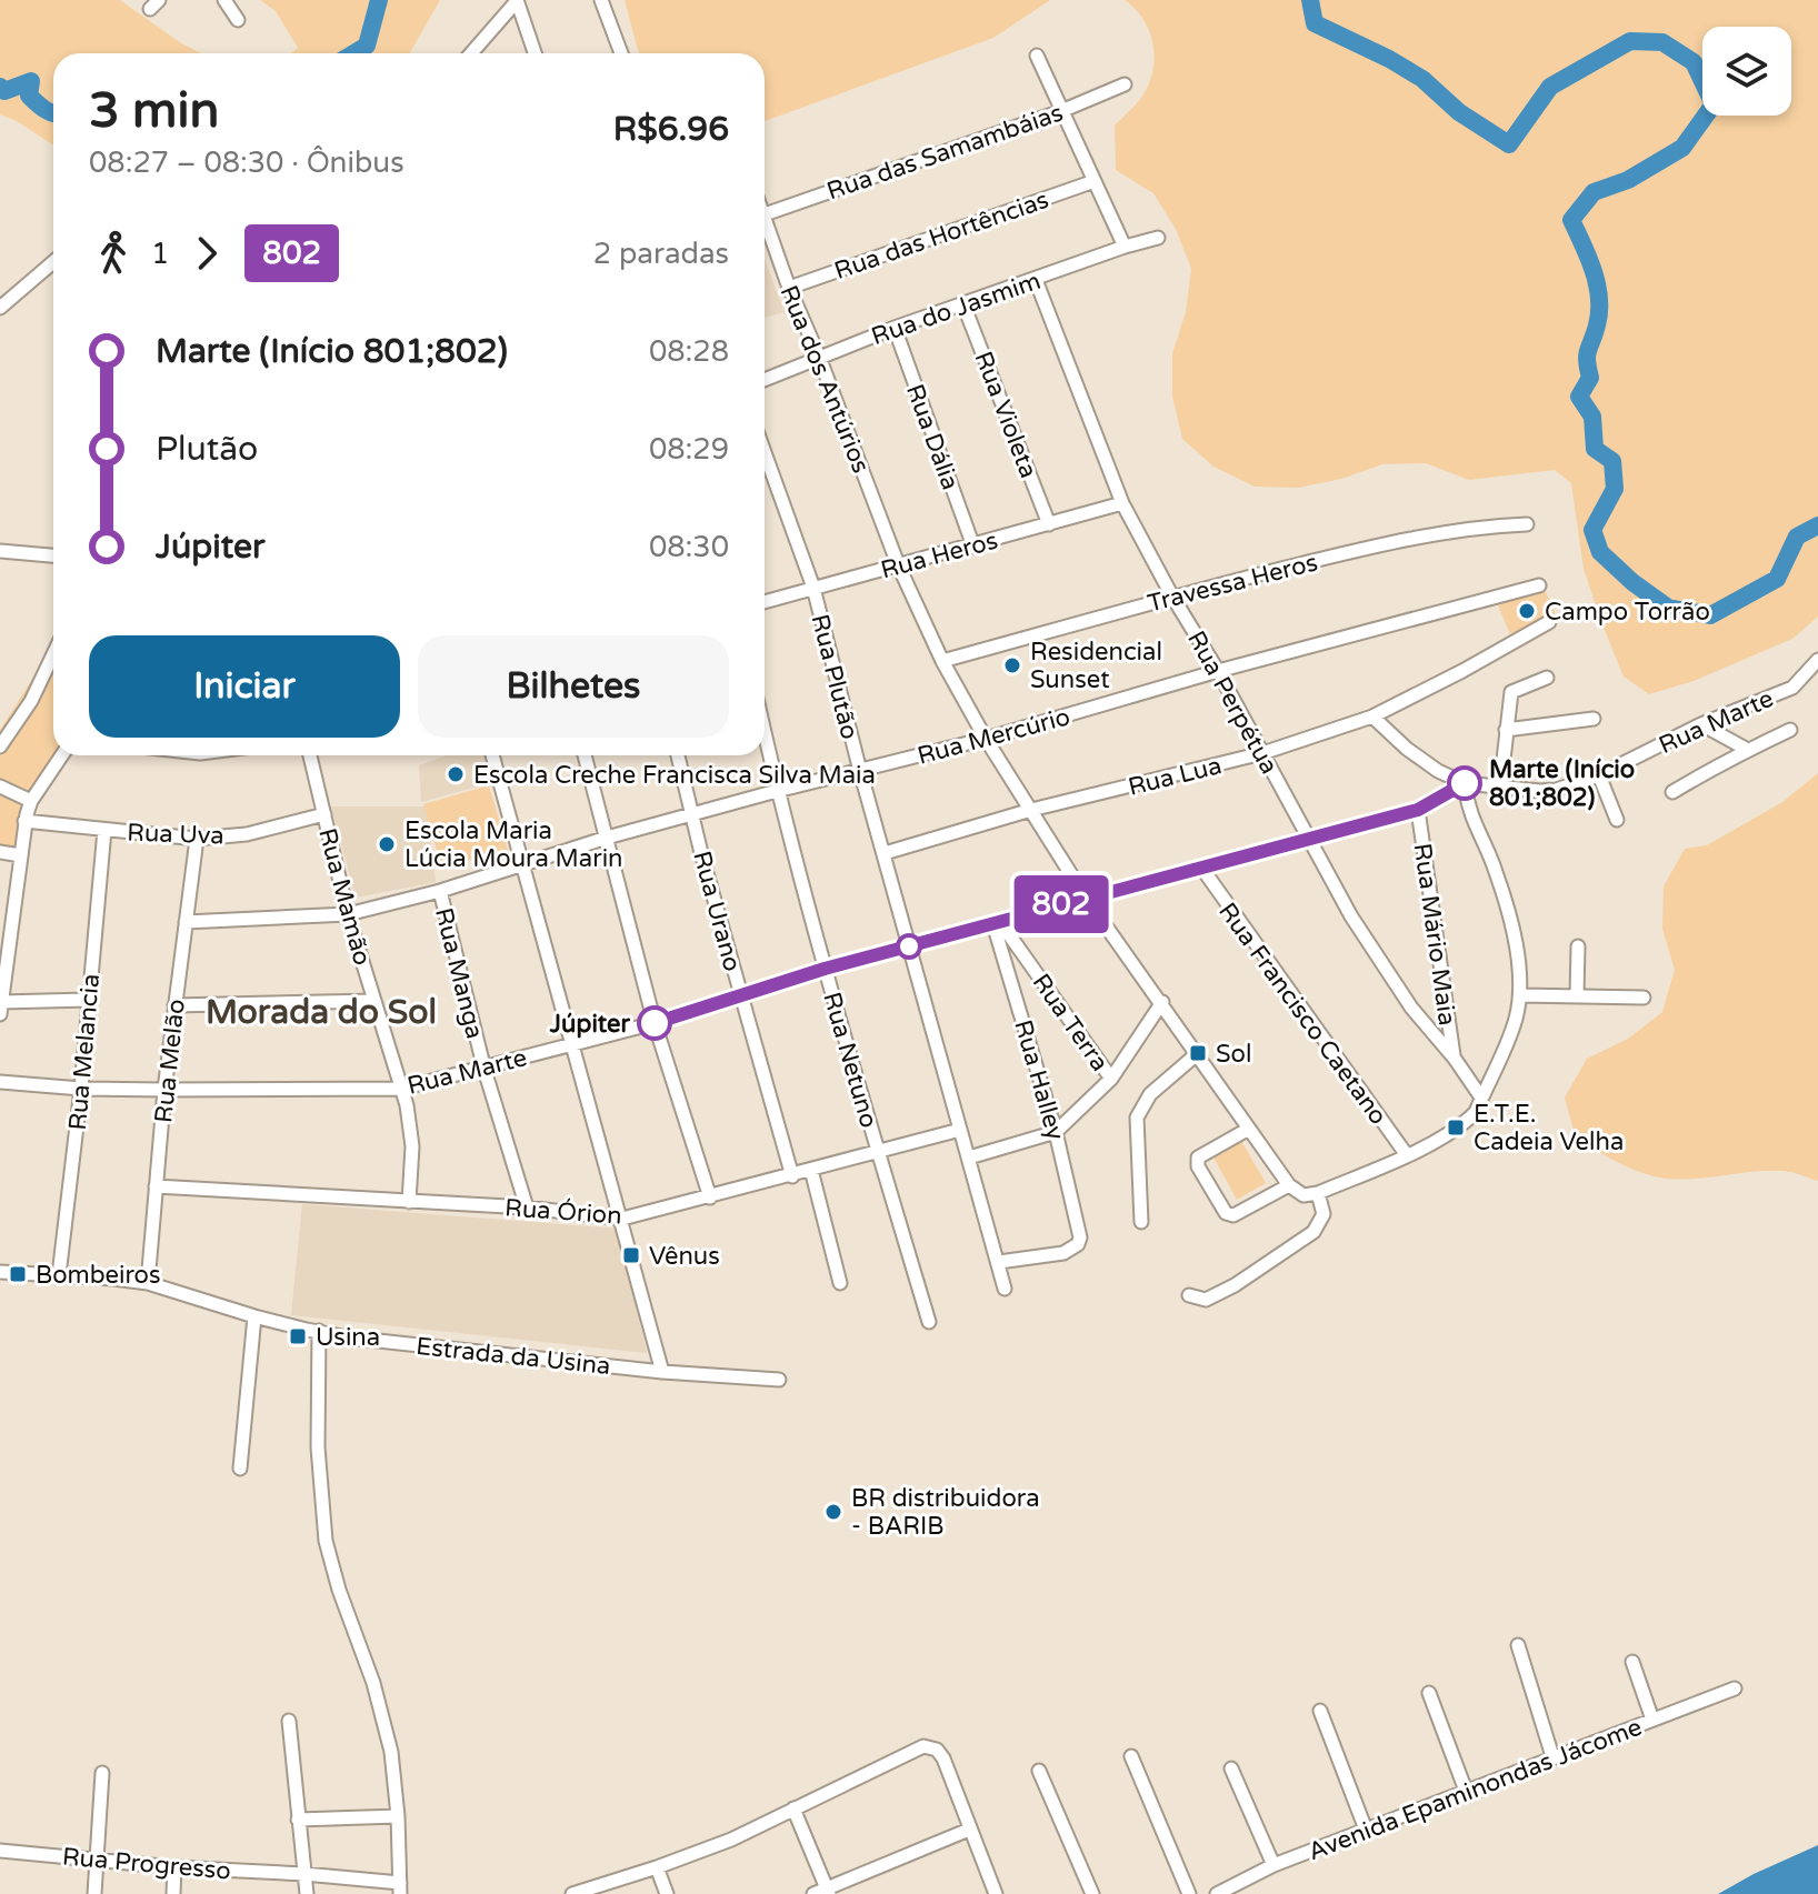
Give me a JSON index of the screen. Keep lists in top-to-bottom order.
{
  "streets": {
    "street": [
      "Rua das Samambáias",
      "Rua das Hortências",
      "Rua do Jasmim",
      "Rua dos Antúrios",
      "Rua Violeta",
      "Rua Dália",
      "Rua Heros",
      "Travessa Heros",
      "Rua Plutão",
      "Rua Perpétua",
      "Rua Marte",
      "Rua Mercúrio",
      "Rua Lua",
      "Rua Uva",
      "Rua Mamão",
      "Rua Urano",
      "Rua Mário Maia",
      "Rua Manga",
      "Rua Francisco Caetano",
      "Rua Terra",
      "Rua Melancia",
      "Rua Netuno",
      "Rua Melão",
      "Rua Halley",
      "Rua Órion",
      "Estrada da Usina",
      "Avenida Epaminondas Jácome",
      "Rua Progresso"
    ]
  },
  "crossings": [
    ["Rua das Samambáias", "Rua dos Antúrios"],
    ["Rua das Hortências", "Rua dos Antúrios"],
    ["Rua do Jasmim", "Rua dos Antúrios"],
    ["Rua do Jasmim", "Rua Violeta"],
    ["Rua do Jasmim", "Rua Dália"],
    ["Rua do Jasmim", "Rua Perpétua"],
    ["Rua dos Antúrios", "Rua Heros"],
    ["Rua dos Antúrios", "Travessa Heros"],
    ["Rua dos Antúrios", "Rua Marte"],
    ["Rua dos Antúrios", "Rua Mercúrio"],
    ["Rua dos Antúrios", "Rua Lua"],
    ["Rua Violeta", "Rua Heros"],
    ["Rua Dália", "Rua Heros"],
    ["Rua Heros", "Rua Plutão"],
    ["Rua Heros", "Rua Perpétua"],
    ["Travessa Heros", "Rua Perpétua"],
    ["Rua Plutão", "Rua Marte"],
    ["Rua Plutão", "Rua Mercúrio"],
    ["Rua Plutão", "Rua Lua"],
    ["Rua Plutão", "Rua Halley"],
    ["Rua Plutão", "Rua Órion"],
    ["Rua Perpétua", "Rua Marte"],
    ["Rua Perpétua", "Rua Mercúrio"],
    ["Rua Perpétua", "Rua Lua"],
    ["Rua Perpétua", "Rua Mário Maia"],
    ["Rua Marte", "Rua Mamão"],
    ["Rua Marte", "Rua Urano"],
    ["Rua Marte", "Rua Mário Maia"],
    ["Rua Marte", "Rua Manga"],
    ["Rua Marte", "Rua Francisco Caetano"],
    ["Rua Marte", "Rua Terra"],
    ["Rua Marte", "Rua Melancia"],
    ["Rua Marte", "Rua Netuno"],
    ["Rua Marte", "Rua Melão"],
    ["Rua Marte", "Rua Halley"],
    ["Rua Mercúrio", "Rua Mamão"],
    ["Rua Mercúrio", "Rua Urano"],
    ["Rua Mercúrio", "Rua Manga"],
    ["Rua Mercúrio", "Rua Netuno"],
    ["Rua Mercúrio", "Rua Melão"],
    ["Rua Uva", "Rua Mamão"],
    ["Rua Uva", "Rua Melancia"],
    ["Rua Uva", "Rua Melão"],
    ["Rua Mamão", "Rua Órion"],
    ["Rua Urano", "Rua Órion"],
    ["Rua Manga", "Rua Órion"],
    ["Rua Terra", "Rua Halley"],
    ["Rua Melancia", "Estrada da Usina"],
    ["Rua Netuno", "Rua Órion"],
    ["Rua Melão", "Rua Órion"],
    ["Rua Melão", "Estrada da Usina"]
  ],
  "districts": ["Morada do Sol"],
  "places": {
    "other": [
      "Campo Torrão",
      "Residencial Sunset",
      "Escola Creche Francisca Silva Maia",
      "Marte (Início 801;802)",
      "Escola Maria Lúcia Moura Marin",
      "Júpiter",
      "BR distribuidora - BARIB"
    ],
    "transit": [
      "Sol",
      "E.T.E. Cadeia Velha",
      "Vênus",
      "Bombeiros",
      "Usina"
    ]
  },
  "lines": ["bus line 802"],
  "page": {
    "on_map": "802",
    "heading": ["3 min", "08:27 – 08:30 · Ônibus", "R$6.96"],
    "legs": ["1", "802", "2 paradas"],
    "list": [
      {
        "name": "Marte (Início 801;802)",
        "value": "08:28"
      },
      {
        "name": "Plutão",
        "value": "08:29"
      },
      {
        "name": "Júpiter",
        "value": "08:30"
      }
    ],
    "buttons": ["Iniciar", "Bilhetes"]
  }
}
